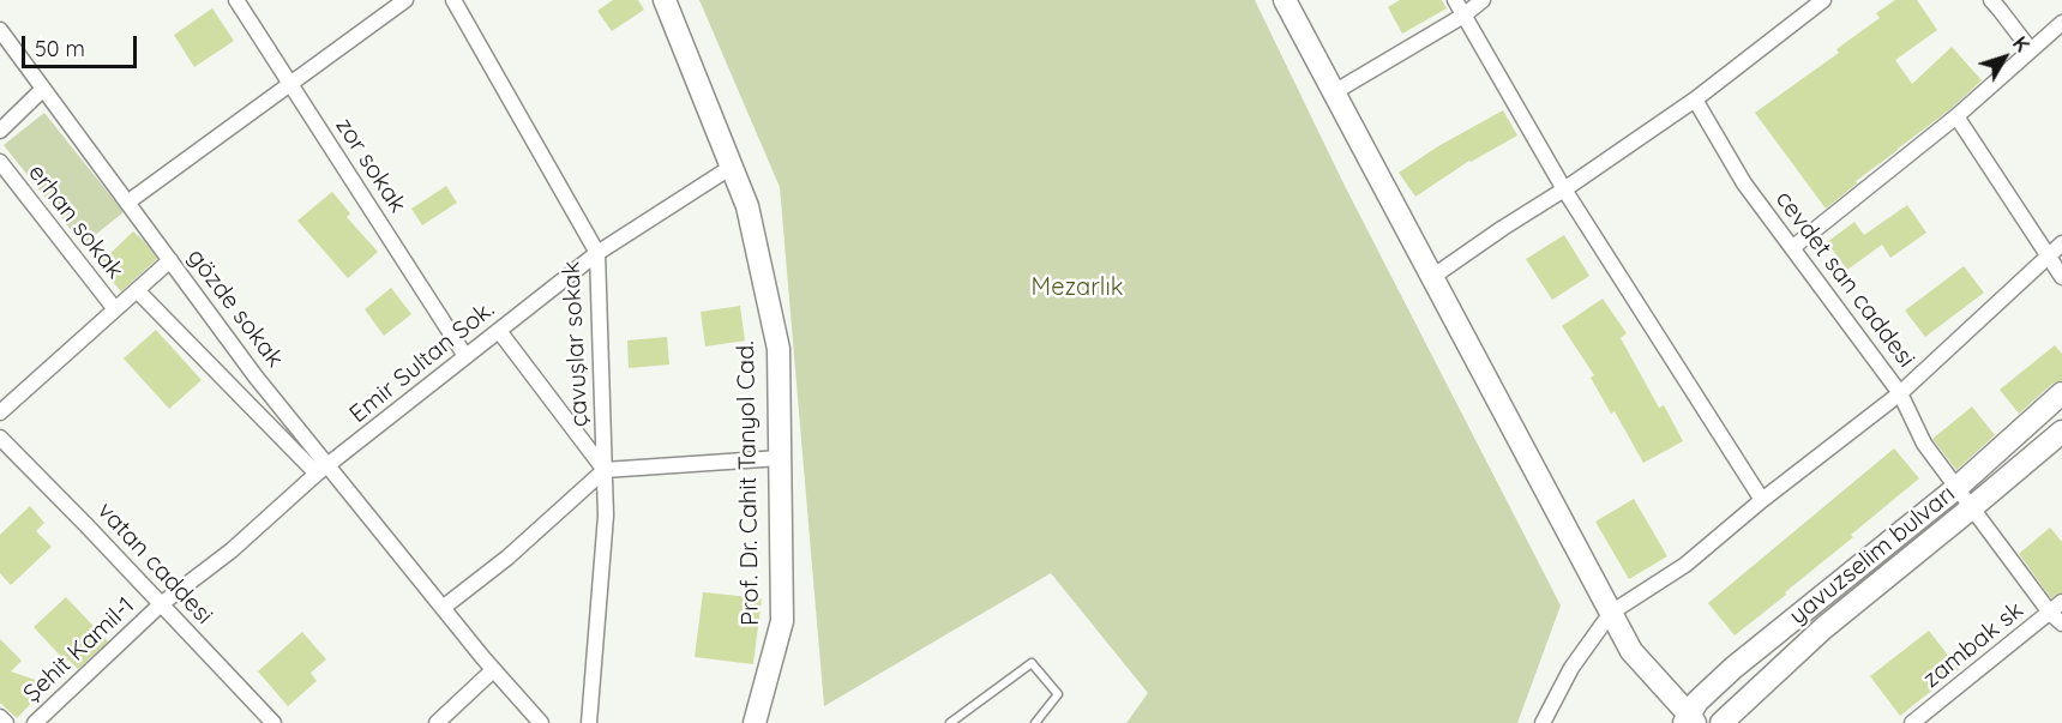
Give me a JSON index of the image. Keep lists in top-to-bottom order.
{
  "streets": {
    "street": [
      "zor sokak",
      "erhan sokak",
      "cevdet san caddesi",
      "gözde sokak",
      "çavuşlar sokak",
      "Emir Sultan Sok.",
      "Prof. Dr. Cahit Tanyol Cad.",
      "yavuzselim bulvarı",
      "vatan caddesi",
      "zambak sk",
      "Şehit Kamil-1"
    ]
  },
  "crossings": [
    ["zor sokak", "Emir Sultan Sok."],
    ["cevdet san caddesi", "yavuzselim bulvarı"],
    ["cevdet san caddesi", "zambak sk"],
    ["gözde sokak", "Emir Sultan Sok."],
    ["çavuşlar sokak", "Emir Sultan Sok."],
    ["Emir Sultan Sok.", "Prof. Dr. Cahit Tanyol Cad."],
    ["Emir Sultan Sok.", "vatan caddesi"],
    ["Emir Sultan Sok.", "Şehit Kamil-1"],
    ["vatan caddesi", "Şehit Kamil-1"]
  ],
  "parks": ["Mezarlık"],
  "scale_bar": "50 m",
  "north": "top right"
}
